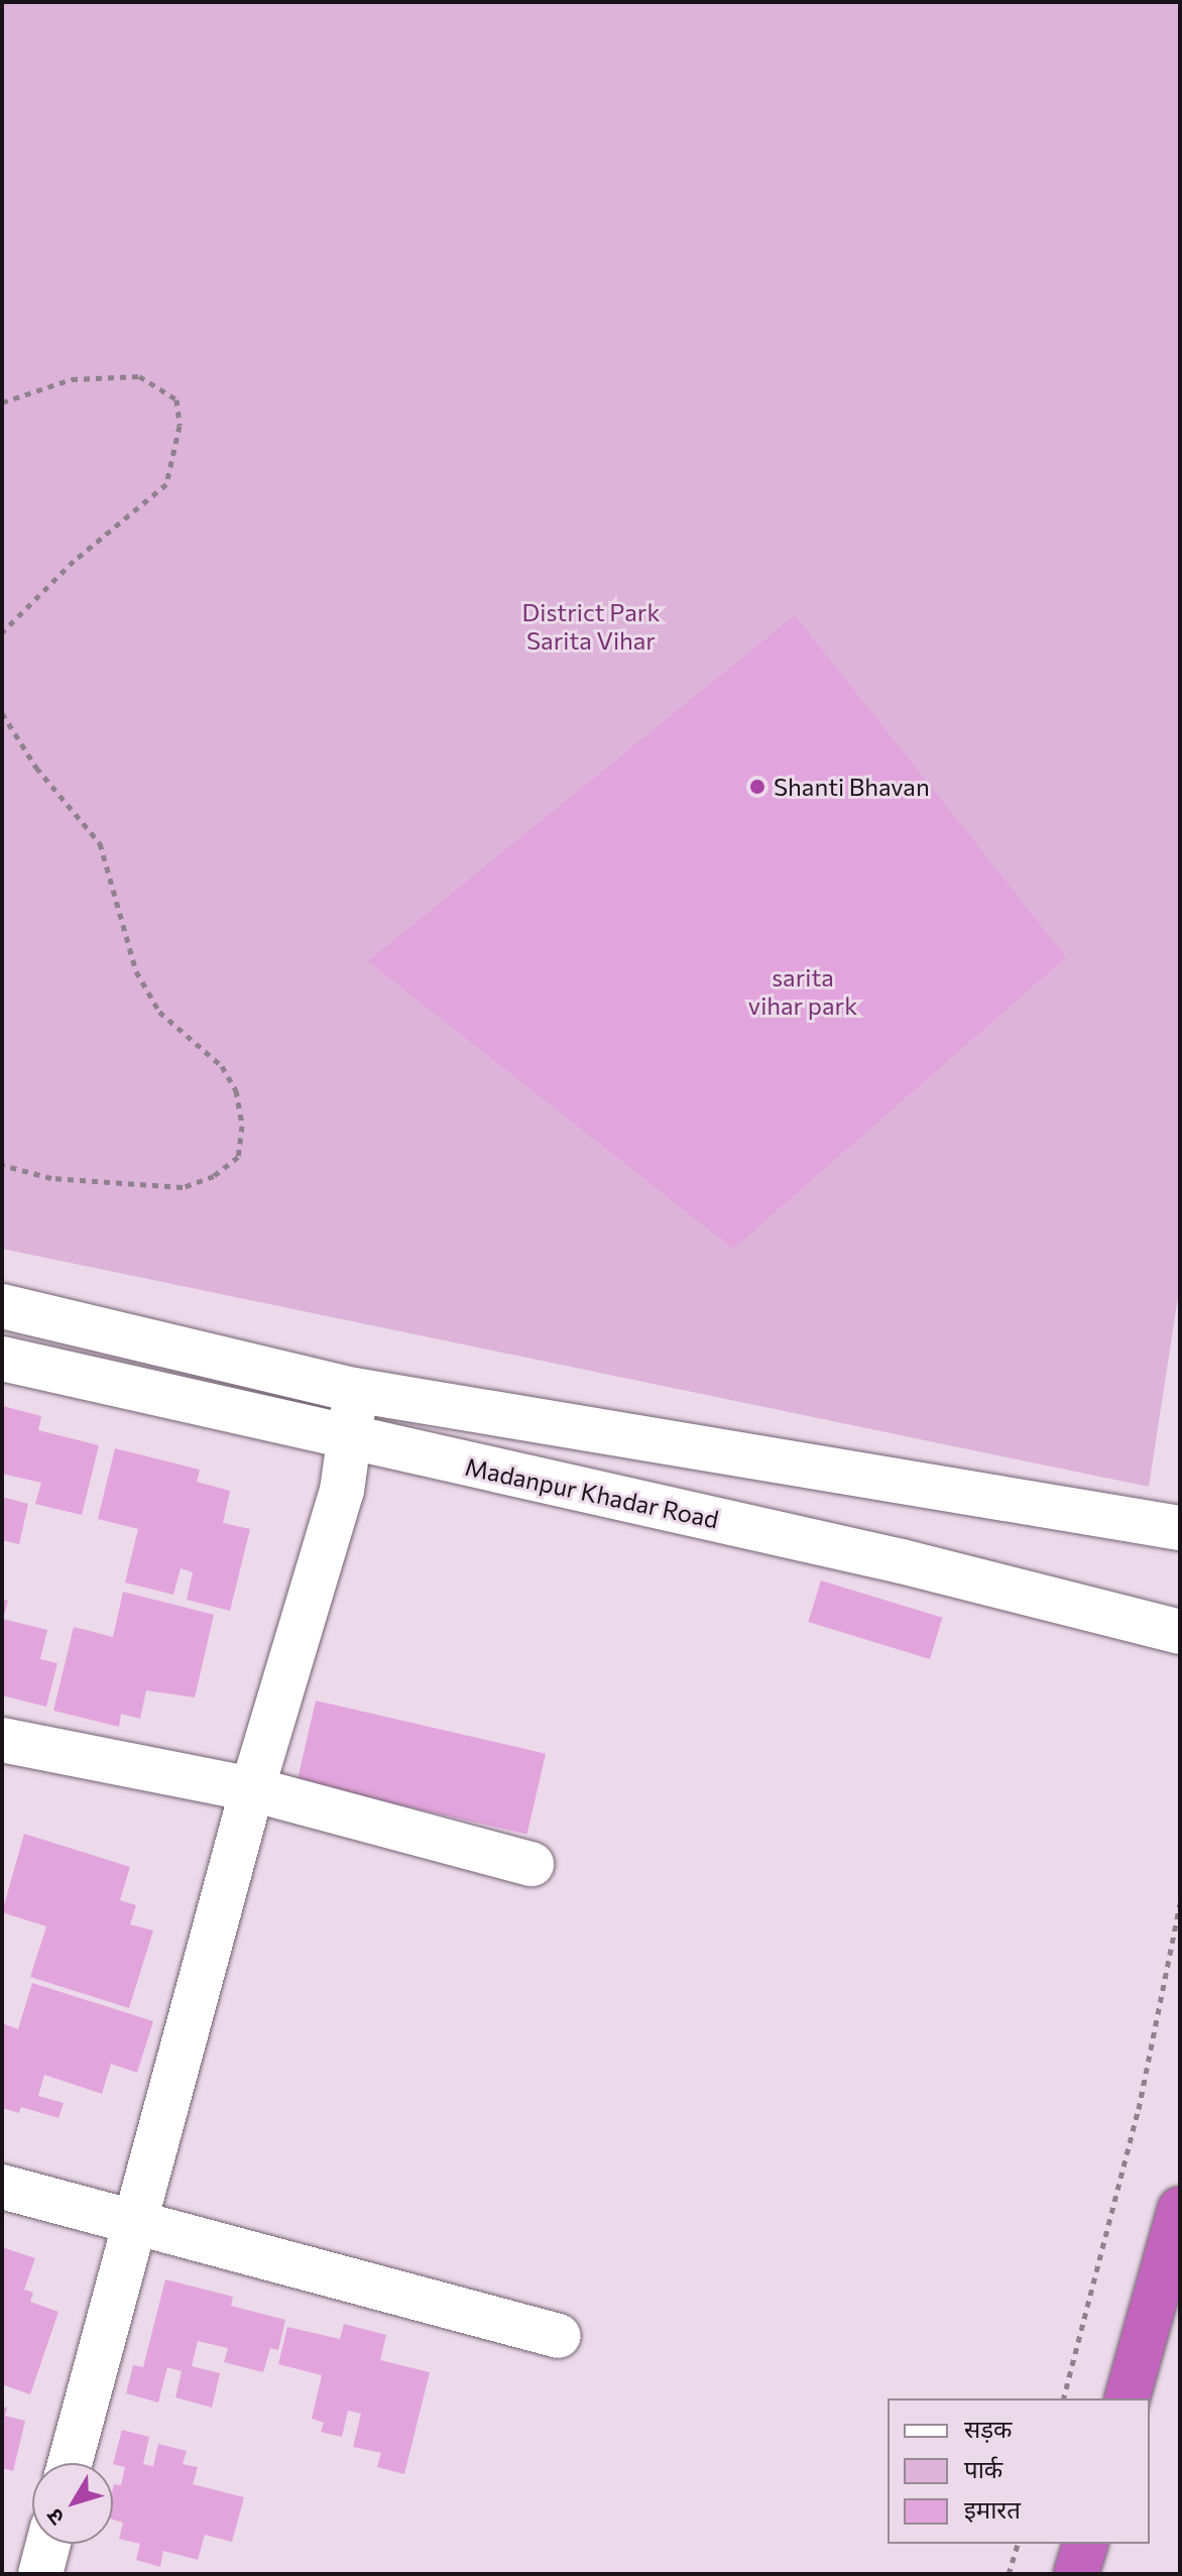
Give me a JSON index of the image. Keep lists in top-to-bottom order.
{
  "streets": {
    "street": ["Madanpur Khadar Road"]
  },
  "parks": ["District Park Sarita Vihar", "sarita vihar park"],
  "places": ["Shanti Bhavan"],
  "legend": ["सड़क", "पार्क", "इमारत"],
  "north": "bottom left"
}
